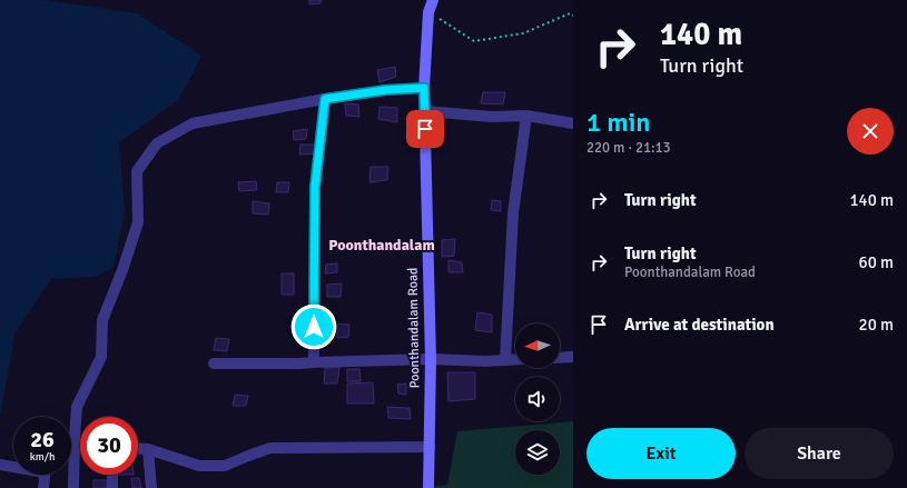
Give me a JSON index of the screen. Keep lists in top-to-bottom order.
{
  "streets": {
    "street": ["Poonthandalam Road"]
  },
  "districts": ["Poonthandalam"],
  "north": "left",
  "page": {
    "turn": ["140 m", "Turn right"],
    "heading": ["1 min", "220 m · 21:13"],
    "list": [
      {
        "name": "Turn right",
        "value": "140 m"
      },
      {
        "name": "Turn right",
        "note": "Poonthandalam Road",
        "value": "60 m"
      },
      {
        "name": "Arrive at destination",
        "value": "20 m"
      }
    ],
    "speed": "26 km/h",
    "limit": "30",
    "buttons": ["Exit", "Share"]
  }
}
